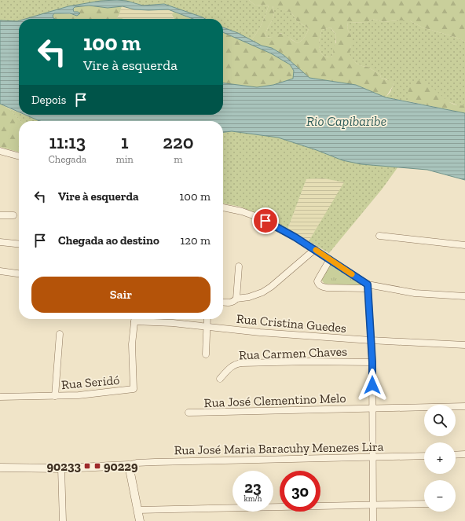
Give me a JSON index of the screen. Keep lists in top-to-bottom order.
{
  "streets": {
    "street": [
      "Rua Cristina Guedes",
      "Rua Carmen Chaves",
      "Rua Seridó",
      "Rua José Clementino Melo",
      "Rua José Maria Baracuhy Menezes Lira"
    ]
  },
  "water": ["Rio Capibaribe"],
  "places": {
    "transit": ["90233", "90229"]
  },
  "page": {
    "turn": ["100 m", "Vire à esquerda"],
    "then": "Depois",
    "eta": [
      "11:13",
      "Chegada",
      "1",
      "min",
      "220",
      "m"
    ],
    "list": [
      {
        "name": "Vire à esquerda",
        "value": "100 m"
      },
      {
        "name": "Chegada ao destino",
        "value": "120 m"
      }
    ],
    "buttons": "Sair",
    "map_buttons": ["+", "−"],
    "speed": "23 km/h",
    "limit": "30"
  }
}
